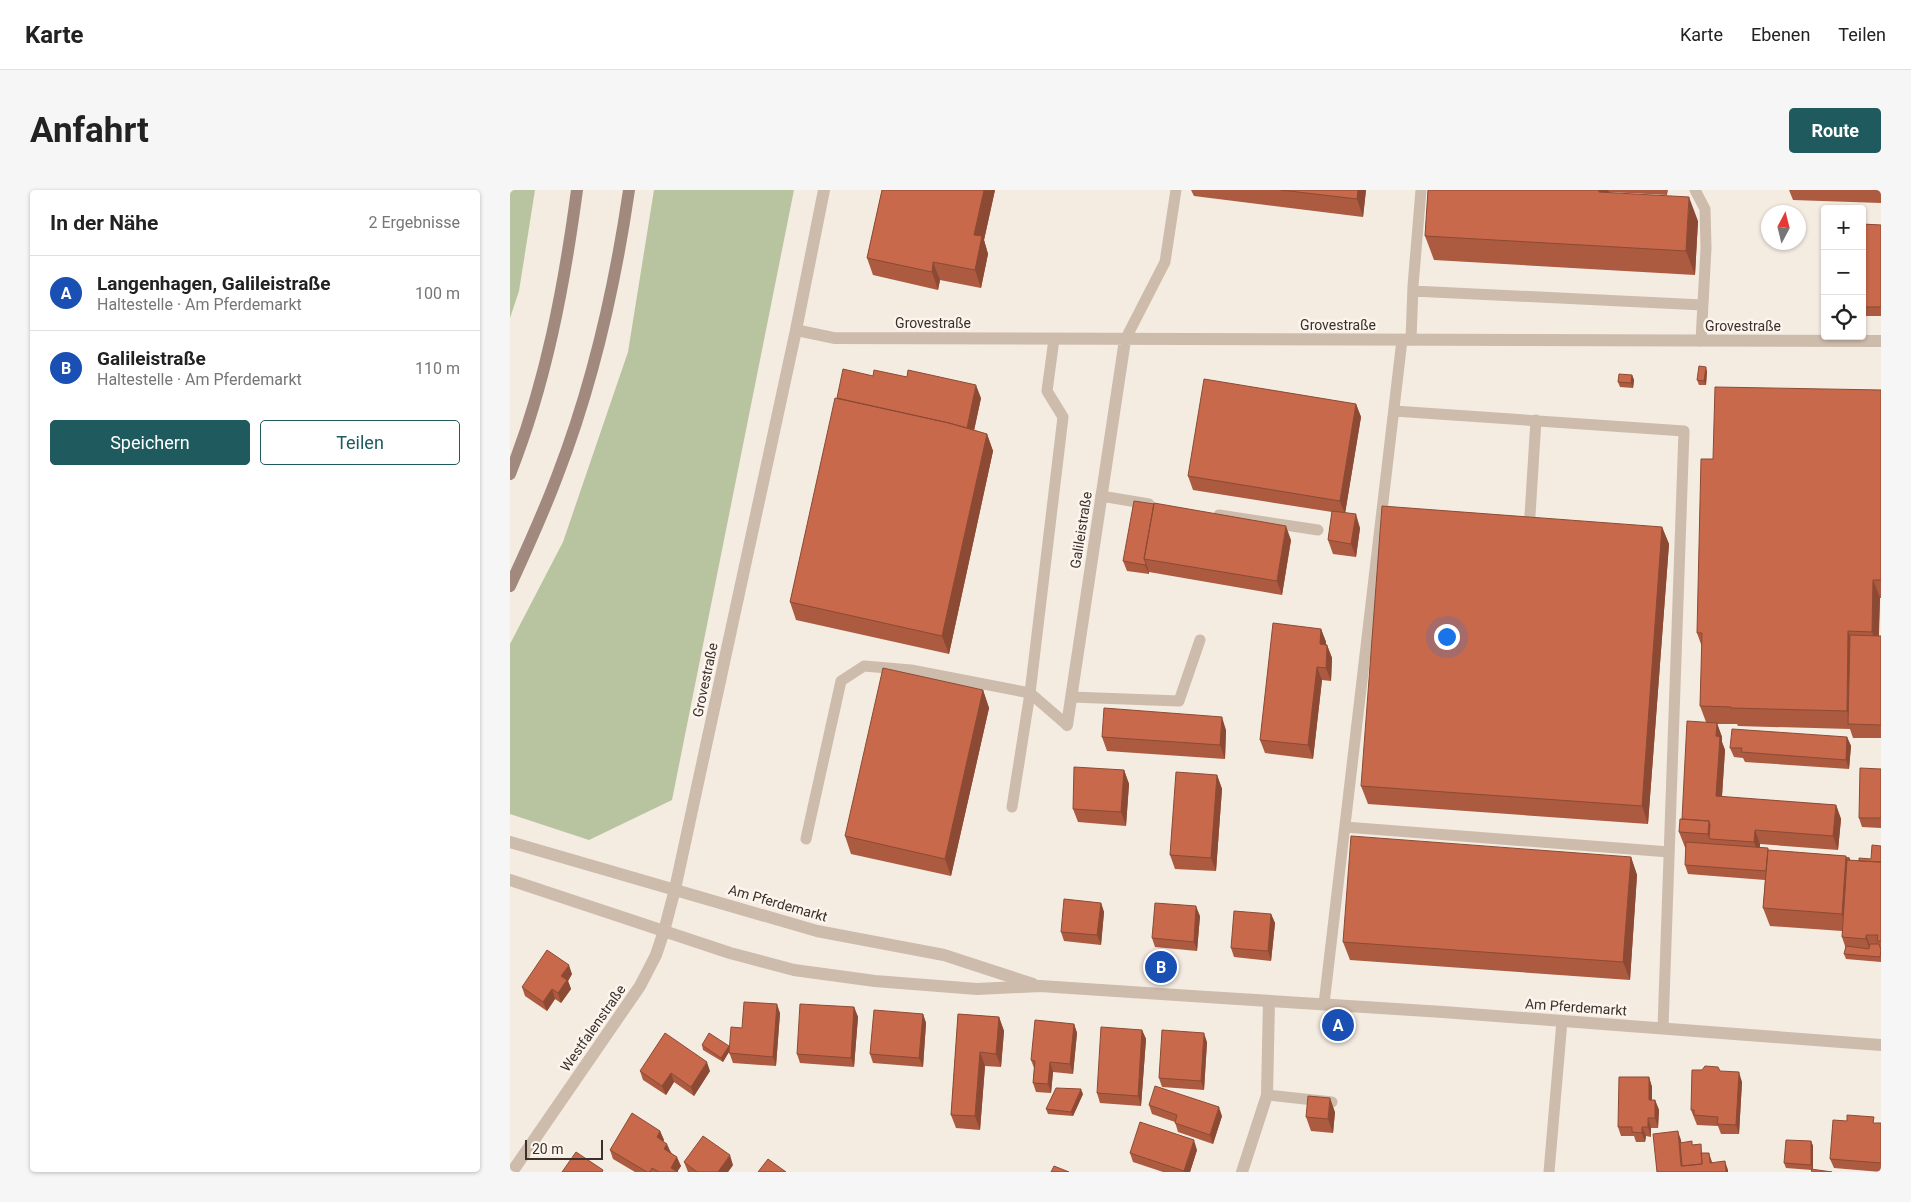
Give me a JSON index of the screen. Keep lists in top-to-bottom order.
{
  "streets": {
    "street": [
      "Grovestraße",
      "Galileistraße",
      "Am Pferdemarkt",
      "Westfalenstraße"
    ]
  },
  "crossings": [
    ["Grovestraße", "Galileistraße"],
    ["Grovestraße", "Am Pferdemarkt"],
    ["Grovestraße", "Westfalenstraße"],
    ["Am Pferdemarkt", "Westfalenstraße"]
  ],
  "scale_bar": "20 m",
  "north": "top",
  "page": {
    "header": "Karte",
    "nav": ["Karte", "Ebenen", "Teilen"],
    "buttons": [
      "Route",
      ["Speichern", "Teilen"]
    ],
    "title": "Anfahrt",
    "heading": ["In der Nähe", "2 Ergebnisse"],
    "map_buttons": ["+", "−"],
    "list": [
      {
        "mark": "A",
        "name": "Langenhagen, Galileistraße",
        "note": "Haltestelle · Am Pferdemarkt",
        "value": "100 m"
      },
      {
        "mark": "B",
        "name": "Galileistraße",
        "note": "Haltestelle · Am Pferdemarkt",
        "value": "110 m"
      }
    ],
    "pins": ["B", "A"],
    "scale": "20 m"
  }
}
